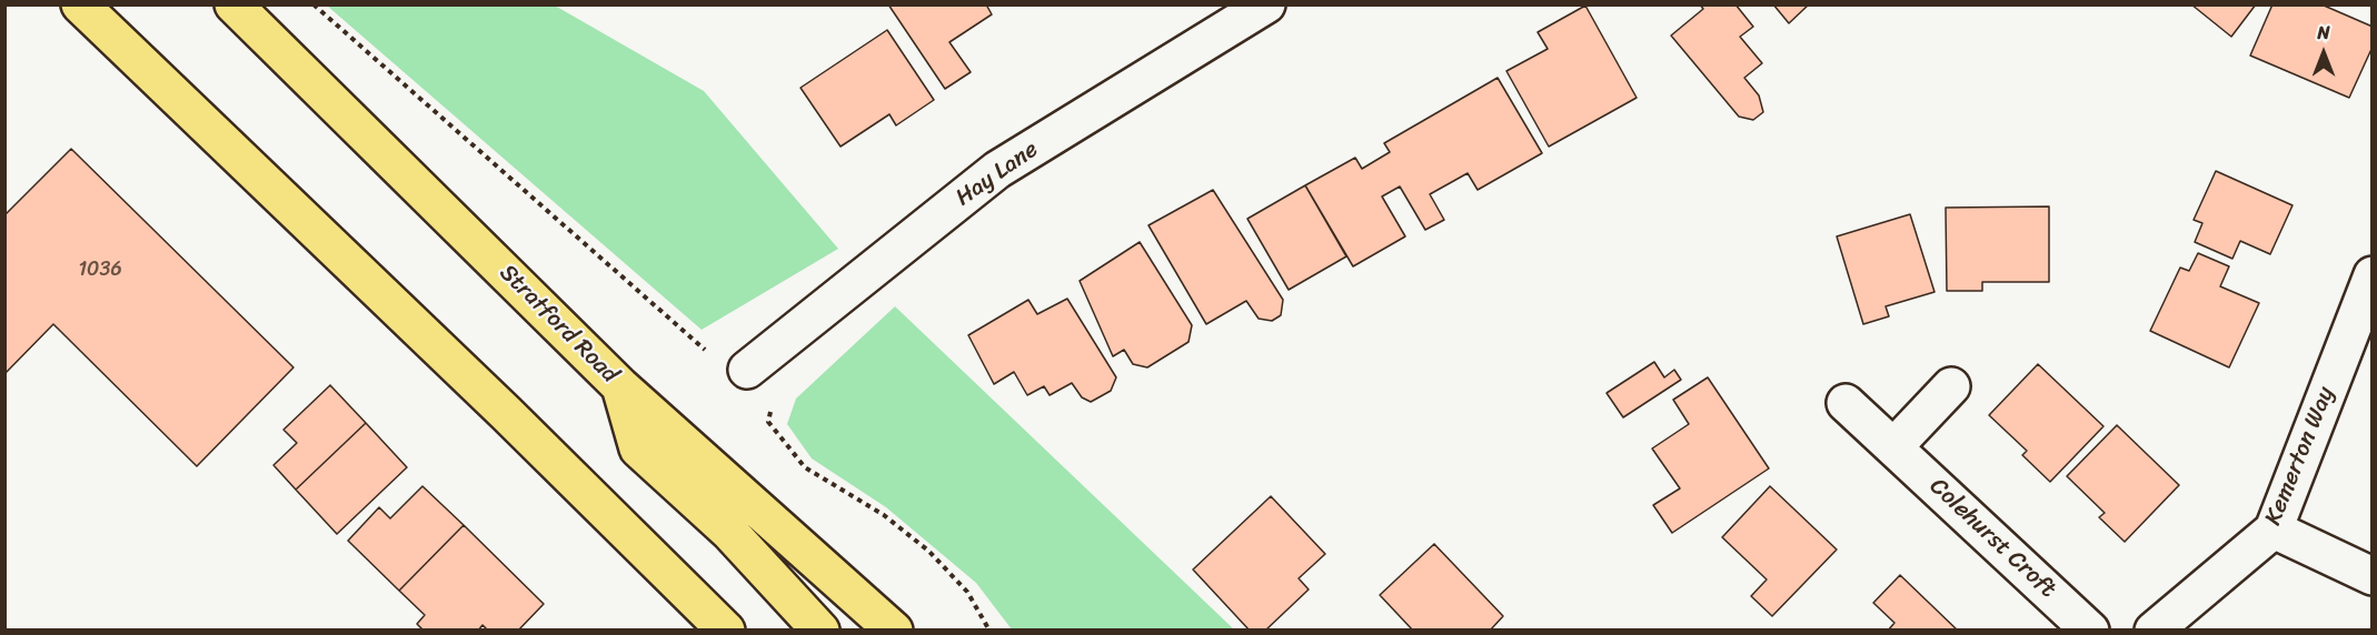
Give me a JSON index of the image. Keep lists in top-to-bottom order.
{
  "streets": {
    "highway": ["Stratford Road"],
    "street": ["Hay Lane", "Kemerton Way", "Colehurst Croft"]
  },
  "house_numbers": ["1036"],
  "north": "top"
}
